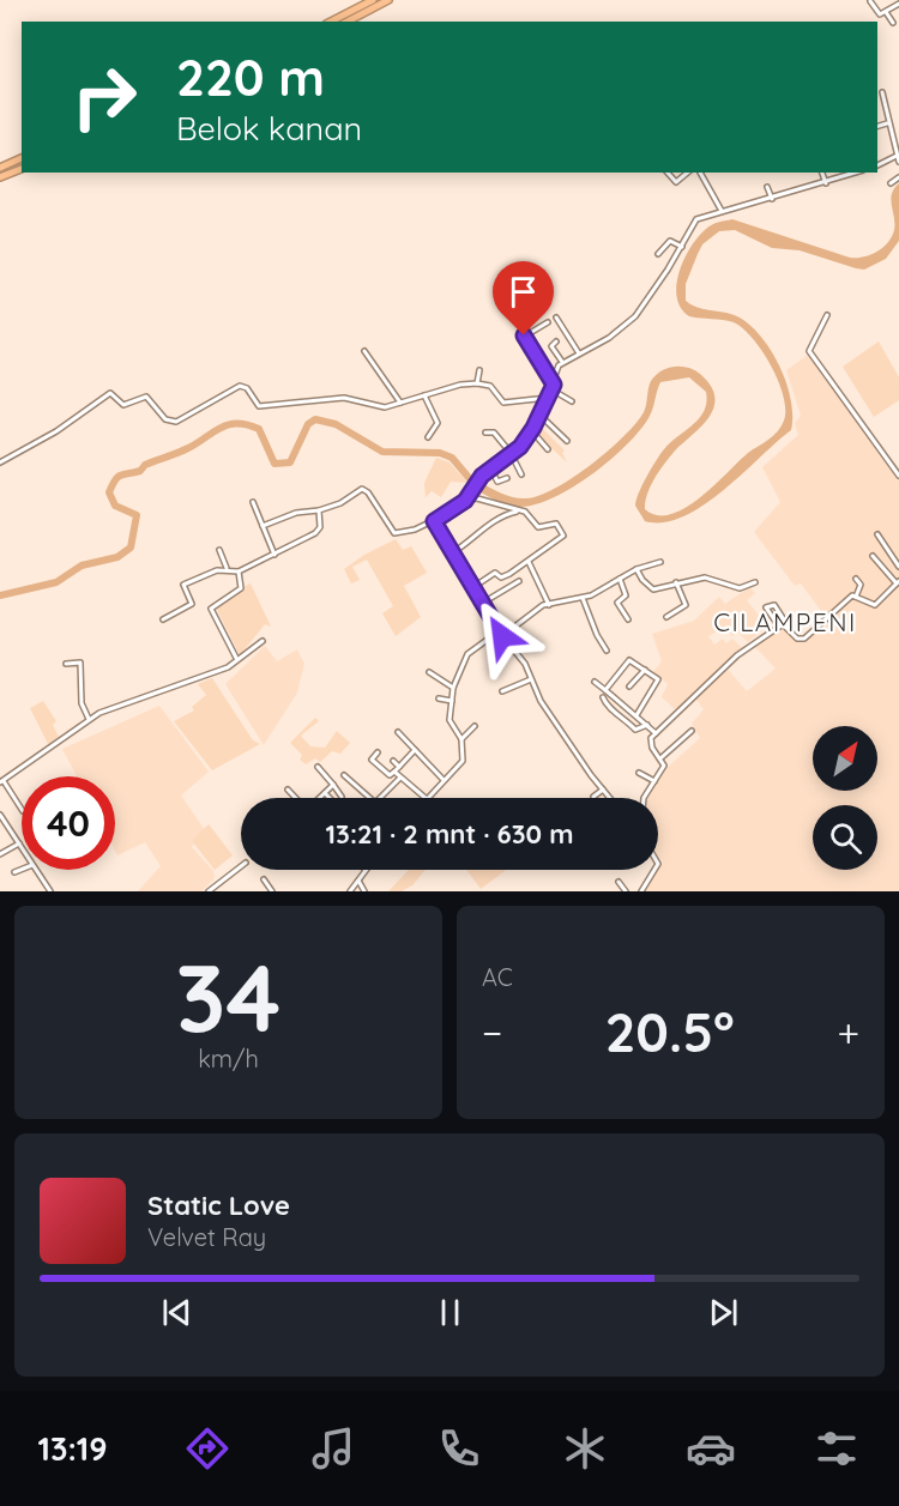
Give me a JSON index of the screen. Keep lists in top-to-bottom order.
{
  "districts": ["CILAMPENI"],
  "north": "top right",
  "page": {
    "turn": ["220 m", "Belok kanan"],
    "limit": "40",
    "trip": "13:21 · 2 mnt · 630 m",
    "tile": [
      ["34", "km/h"],
      "AC"
    ],
    "heat": ["−", "20.5°", "+"],
    "song": ["Static Love", "Velvet Ray"],
    "tabs": "13:19"
  }
}
